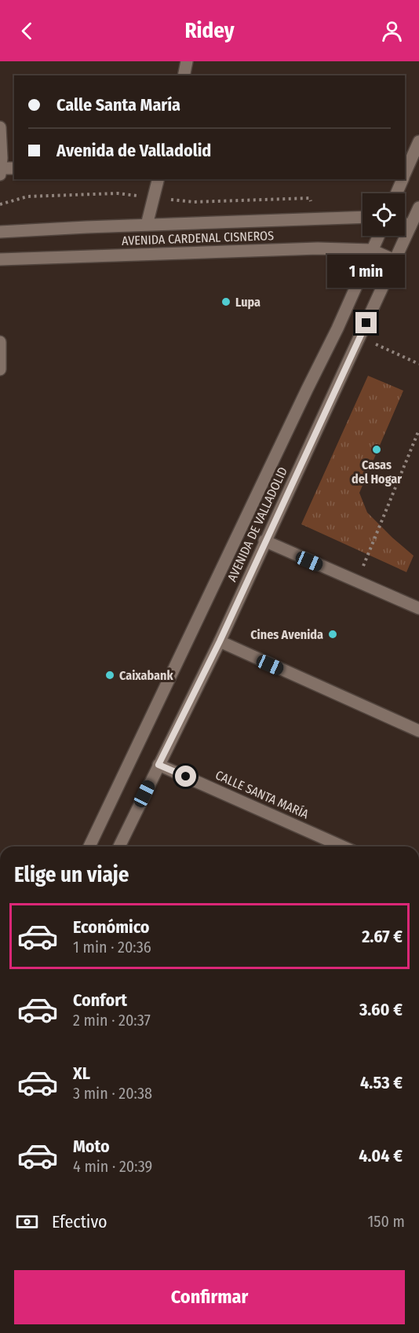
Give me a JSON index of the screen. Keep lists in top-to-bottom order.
{
  "streets": {
    "street": ["AVENIDA CARDENAL CISNEROS", "AVENIDA DE VALLADOLID", "CALLE SANTA MARÍA"]
  },
  "crossings": [
    ["AVENIDA CARDENAL CISNEROS", "AVENIDA DE VALLADOLID"],
    ["AVENIDA DE VALLADOLID", "CALLE SANTA MARÍA"]
  ],
  "places": [
    "Lupa",
    "Casas del Hogar",
    "Cines Avenida",
    "Caixabank"
  ],
  "page": {
    "header": "Ridey",
    "banner": ["Calle Santa María", "Avenida de Valladolid"],
    "bubble": "1 min",
    "heading": "Elige un viaje",
    "list": [
      {
        "name": "Económico",
        "note": "1 min · 20:36",
        "value": "2.67 €"
      },
      {
        "name": "Confort",
        "note": "2 min · 20:37",
        "value": "3.60 €"
      },
      {
        "name": "XL",
        "note": "3 min · 20:38",
        "value": "4.53 €"
      },
      {
        "name": "Moto",
        "note": "4 min · 20:39",
        "value": "4.04 €"
      }
    ],
    "pay": ["Efectivo", "150 m"],
    "buttons": "Confirmar"
  }
}
